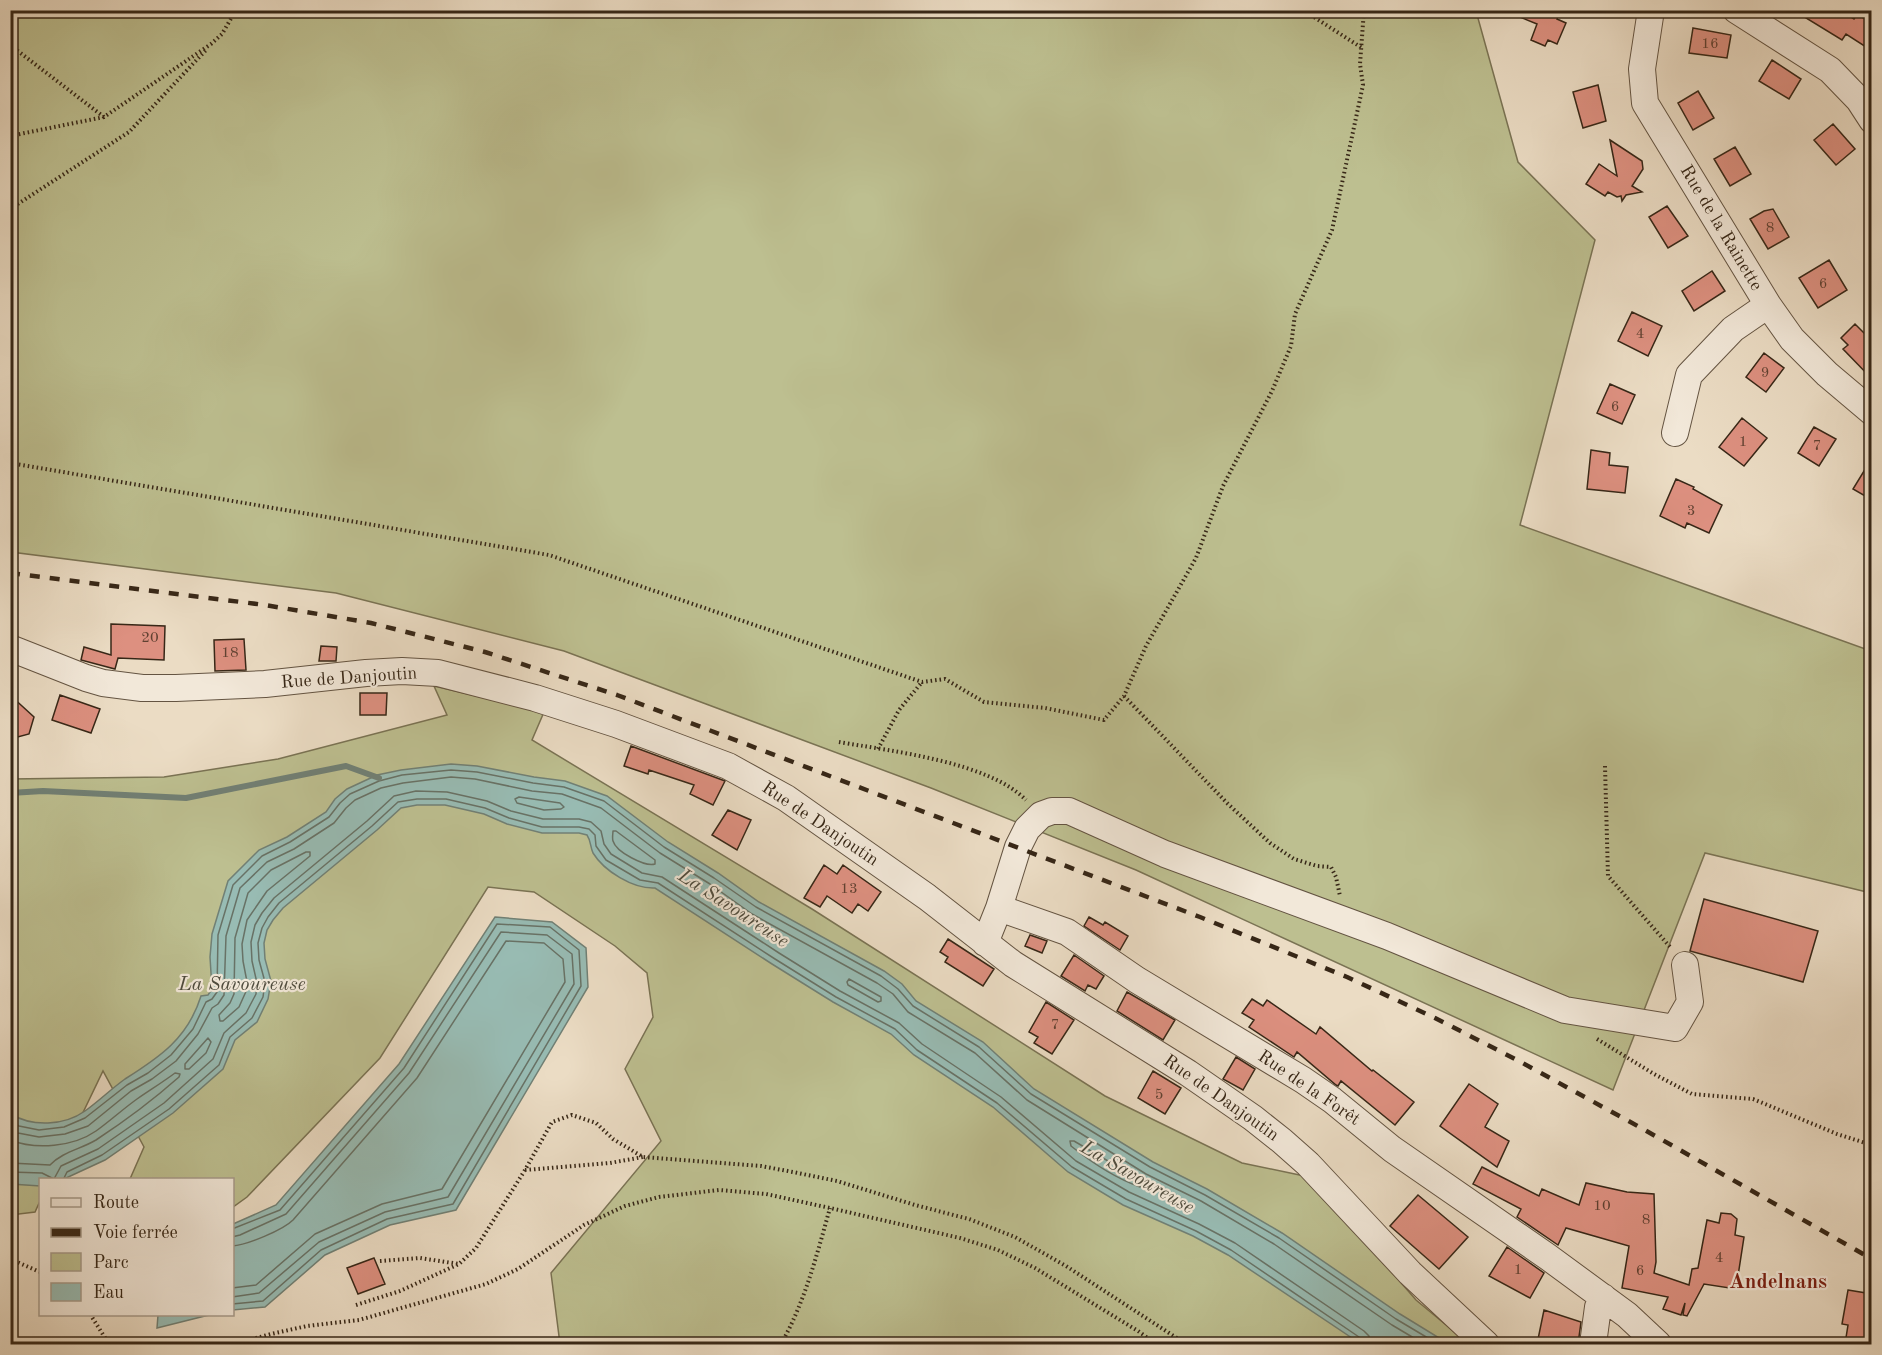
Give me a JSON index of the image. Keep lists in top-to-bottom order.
{
  "streets": {
    "street": ["Rue de la Rainette", "Rue de Danjoutin", "Rue de la Forêt"]
  },
  "districts": ["Andelnans"],
  "water": ["La Savoureuse"],
  "house_numbers": [
    "16",
    "8",
    "6",
    "4",
    "9",
    "6",
    "1",
    "7",
    "3",
    "20",
    "18",
    "13",
    "7",
    "5",
    "10",
    "8",
    "4",
    "1",
    "6"
  ],
  "legend": [
    "Route",
    "Voie ferrée",
    "Parc",
    "Eau"
  ]
}
